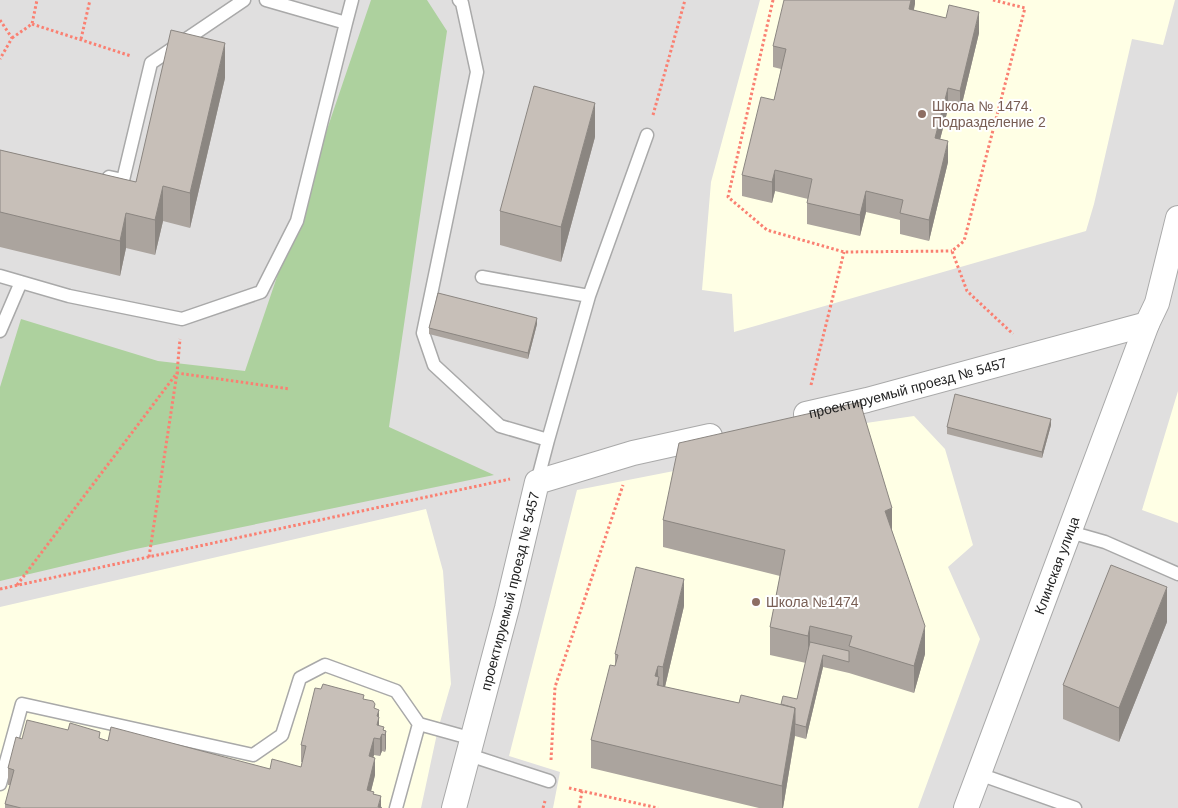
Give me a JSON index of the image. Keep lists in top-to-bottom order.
{
  "streets": {
    "street": ["проектируемый проезд № 5457", "Клинская улица"]
  },
  "crossings": [
    ["проектируемый проезд № 5457", "Клинская улица"]
  ],
  "places": ["Школа № 1474. Подразделение 2", "Школа №1474"]
}
